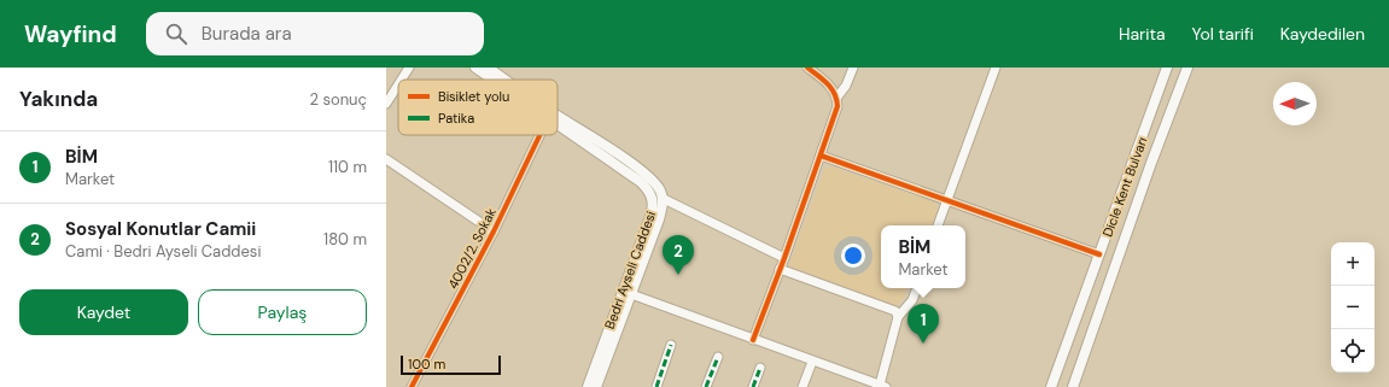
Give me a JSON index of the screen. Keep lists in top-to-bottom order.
{
  "streets": {
    "main road": ["Dicle Kent Bulvarı", "Bedri Ayseli Caddesi"],
    "street": ["4002/2. Sokak"]
  },
  "legend": ["Bisiklet yolu", "Patika"],
  "scale_bar": "100 m",
  "north": "left",
  "page": {
    "header": "Wayfind",
    "search": "Burada ara",
    "nav": ["Harita", "Yol tarifi", "Kaydedilen"],
    "heading": ["Yakında", "2 sonuç"],
    "list": [
      {
        "mark": "1",
        "name": "BİM",
        "note": "Market",
        "value": "110 m"
      },
      {
        "mark": "2",
        "name": "Sosyal Konutlar Camii",
        "note": "Cami · Bedri Ayseli Caddesi",
        "value": "180 m"
      }
    ],
    "popup": ["BİM", "Market"],
    "pins": ["2", "1"],
    "map_buttons": ["+", "−"],
    "buttons": ["Kaydet", "Paylaş"],
    "scale": "100 m"
  }
}
